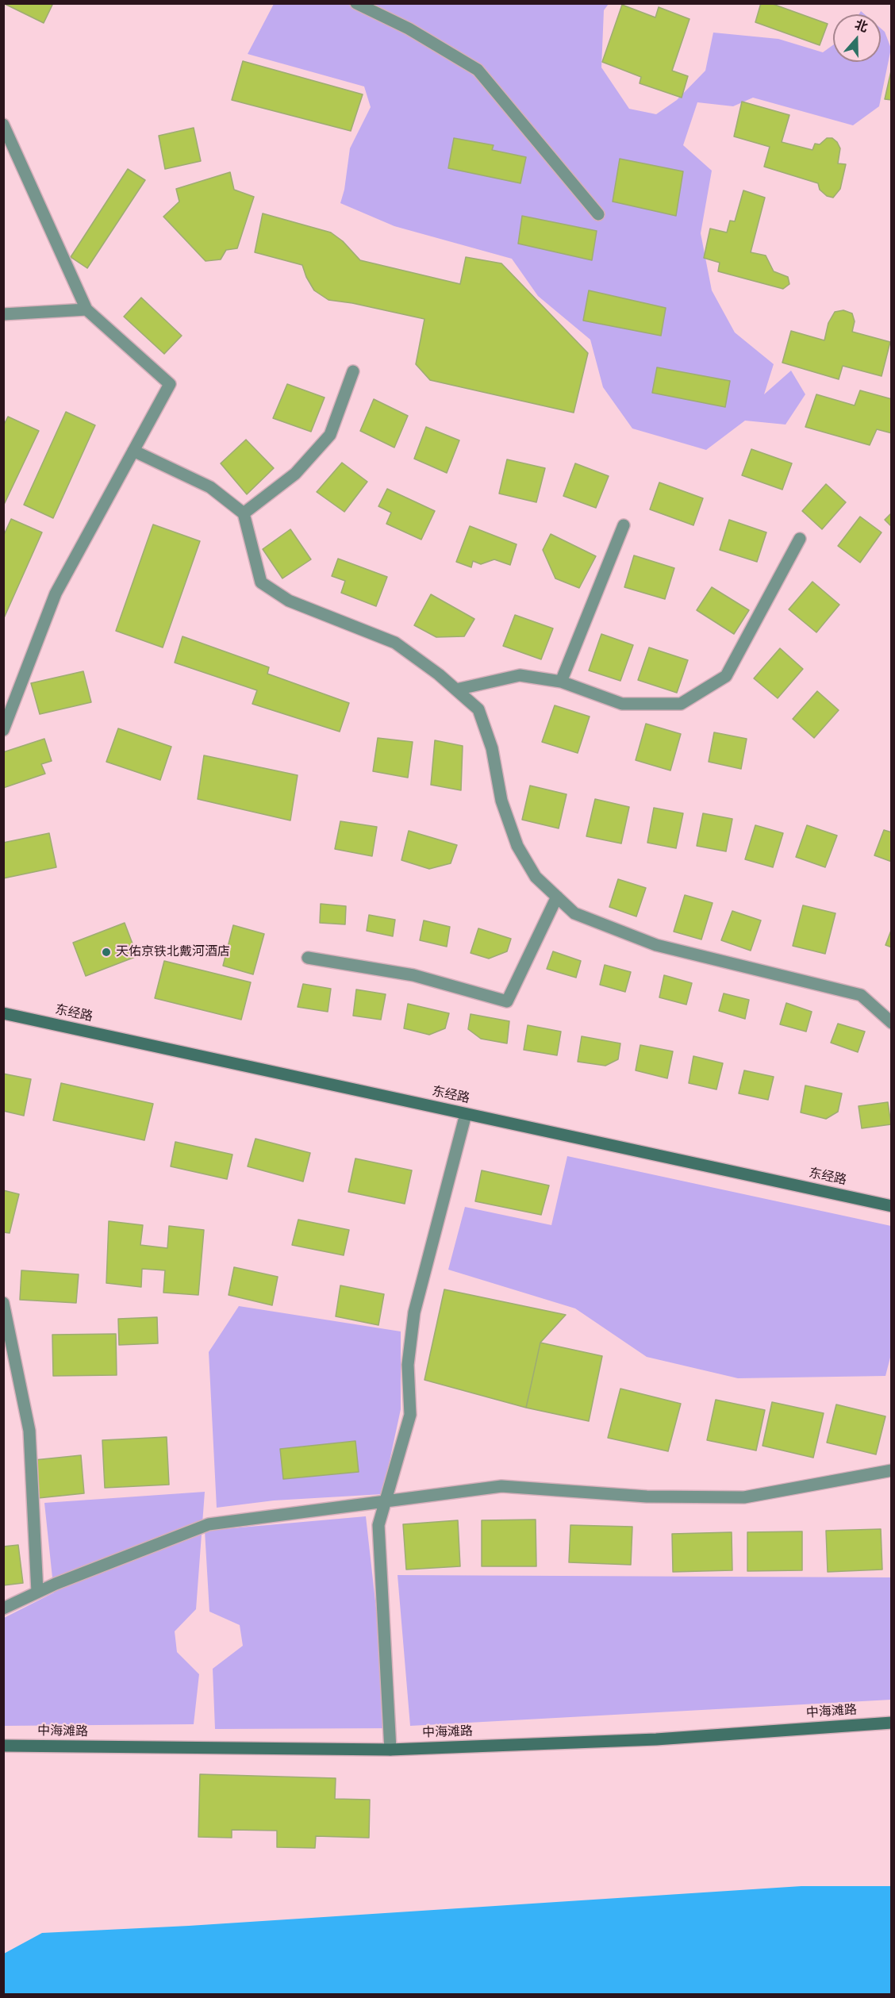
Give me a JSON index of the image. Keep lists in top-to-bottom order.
{
  "streets": {
    "main road": ["东经路", "中海滩路"]
  },
  "places": ["天佑京铁北戴河酒店"],
  "north": "top"
}
